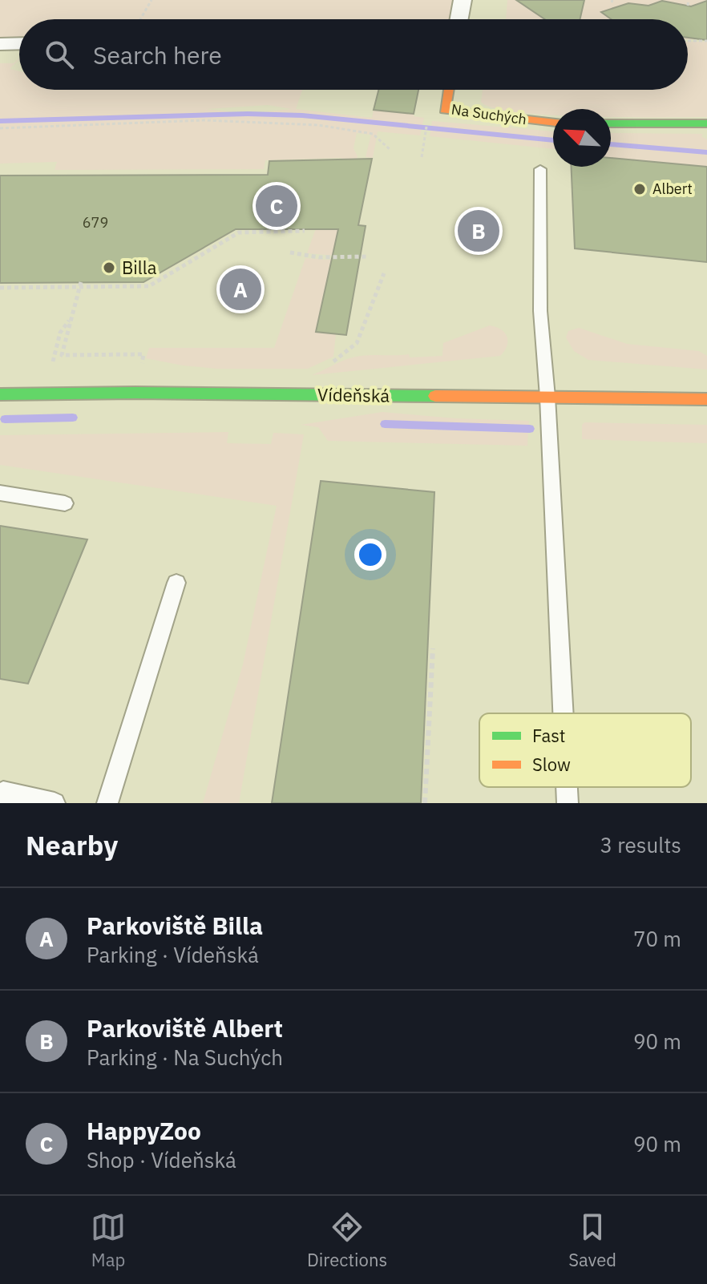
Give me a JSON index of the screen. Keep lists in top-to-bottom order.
{
  "streets": {
    "main road": ["Na Suchých", "Vídeňská"]
  },
  "places": ["Albert", "Billa"],
  "house_numbers": ["679"],
  "legend": ["Fast", "Slow"],
  "north": "top left",
  "page": {
    "search": "Search here",
    "pins": ["C", "B", "A"],
    "heading": ["Nearby", "3 results"],
    "list": [
      {
        "mark": "A",
        "name": "Parkoviště Billa",
        "note": "Parking · Vídeňská",
        "value": "70 m"
      },
      {
        "mark": "B",
        "name": "Parkoviště Albert",
        "note": "Parking · Na Suchých",
        "value": "90 m"
      },
      {
        "mark": "C",
        "name": "HappyZoo",
        "note": "Shop · Vídeňská",
        "value": "90 m"
      }
    ],
    "nav": ["Map", "Directions", "Saved"]
  }
}
